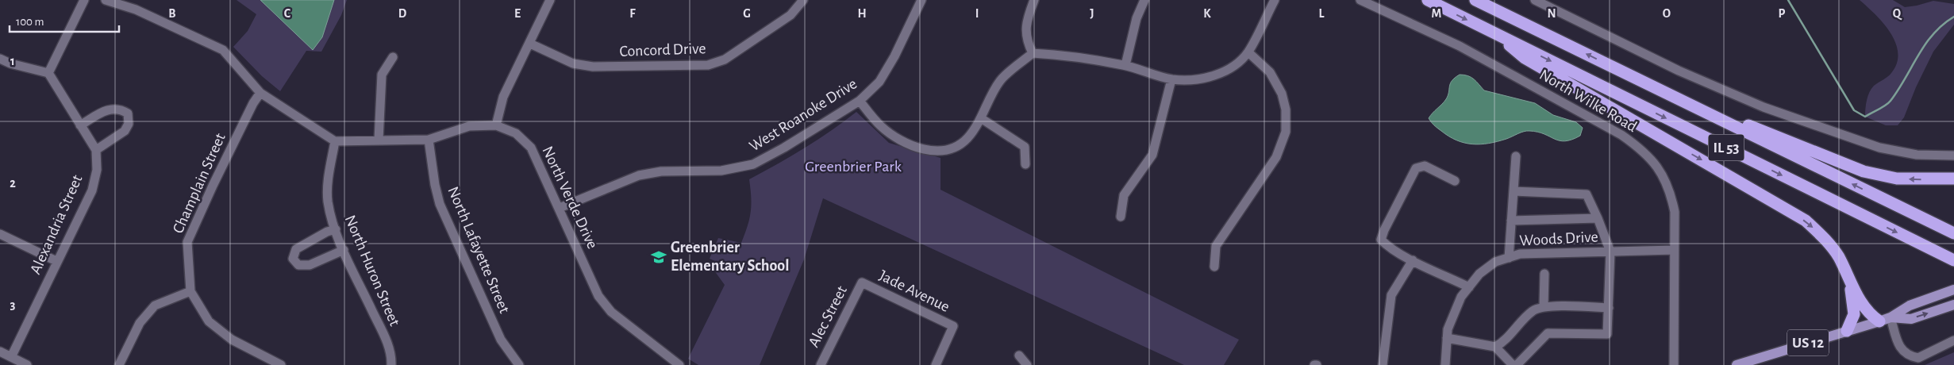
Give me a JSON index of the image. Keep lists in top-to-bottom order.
{
  "streets": {
    "highway": ["IL 53"],
    "main road": ["US 12"],
    "street": [
      "Concord Drive",
      "North Wilke Road",
      "West Roanoke Drive",
      "Champlain Street",
      "North Verde Drive",
      "Alexandria Street",
      "Woods Drive",
      "North Lafayette Street",
      "North Huron Street",
      "Jade Avenue",
      "Alec Street"
    ]
  },
  "crossings": [
    ["North Wilke Road", "Woods Drive"],
    ["West Roanoke Drive", "North Verde Drive"],
    ["North Verde Drive", "North Lafayette Street"],
    ["North Verde Drive", "North Huron Street"],
    ["Jade Avenue", "Alec Street"]
  ],
  "parks": ["Greenbrier Park"],
  "places": {
    "school or university": ["Greenbrier Elementary School"]
  },
  "scale_bar": "100 m",
  "grid": {
    "columns": [
      "B",
      "C",
      "D",
      "E",
      "F",
      "G",
      "H",
      "I",
      "J",
      "K",
      "L",
      "M",
      "N",
      "O",
      "P",
      "Q"
    ],
    "rows": ["1", "2", "3"]
  }
}
